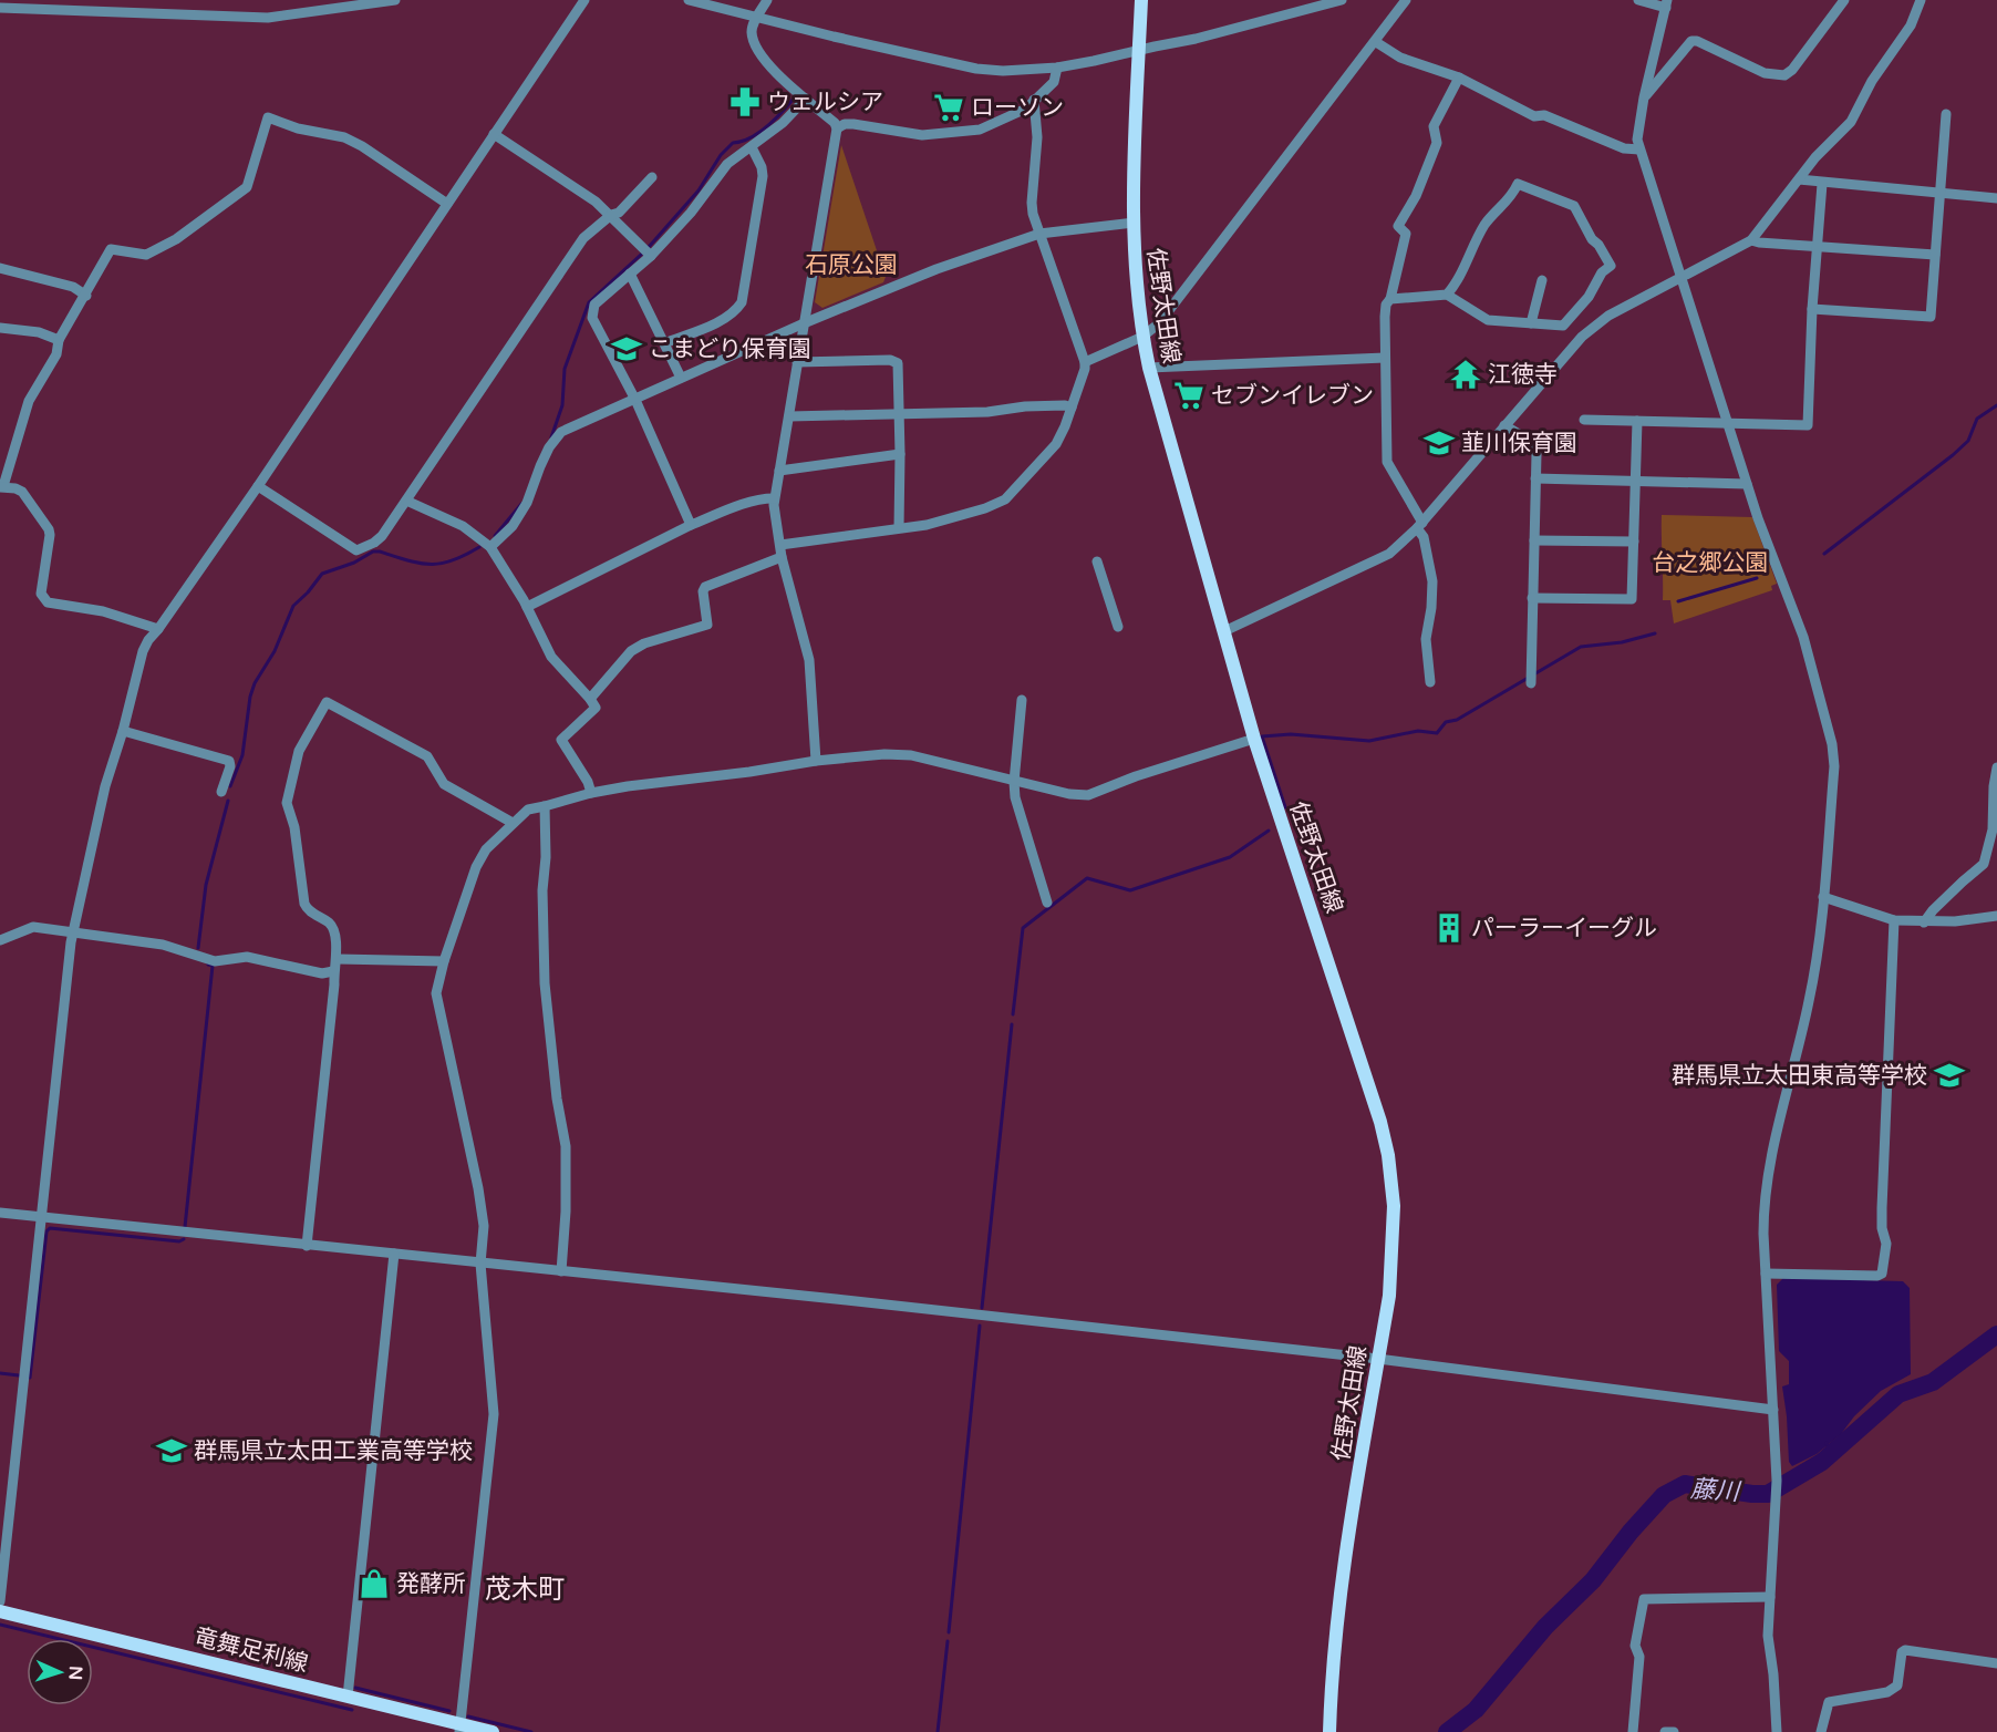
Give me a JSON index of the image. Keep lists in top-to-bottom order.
{
  "streets": {
    "main road": ["佐野太田線", "竜舞足利線"]
  },
  "districts": ["茂木町"],
  "water": ["藤川"],
  "parks": ["石原公園", "台之郷公園"],
  "places": {
    "pharmacy": ["ウェルシア"],
    "supermarket": ["ローソン", "セブンイレブン"],
    "school or university": [
      "こまどり保育園",
      "韮川保育園",
      "群馬県立太田東高等学校",
      "群馬県立太田工業高等学校"
    ],
    "temple": ["江徳寺"],
    "building": ["パーラーイーグル"],
    "shop": ["発酵所"]
  },
  "north": "right"
}
